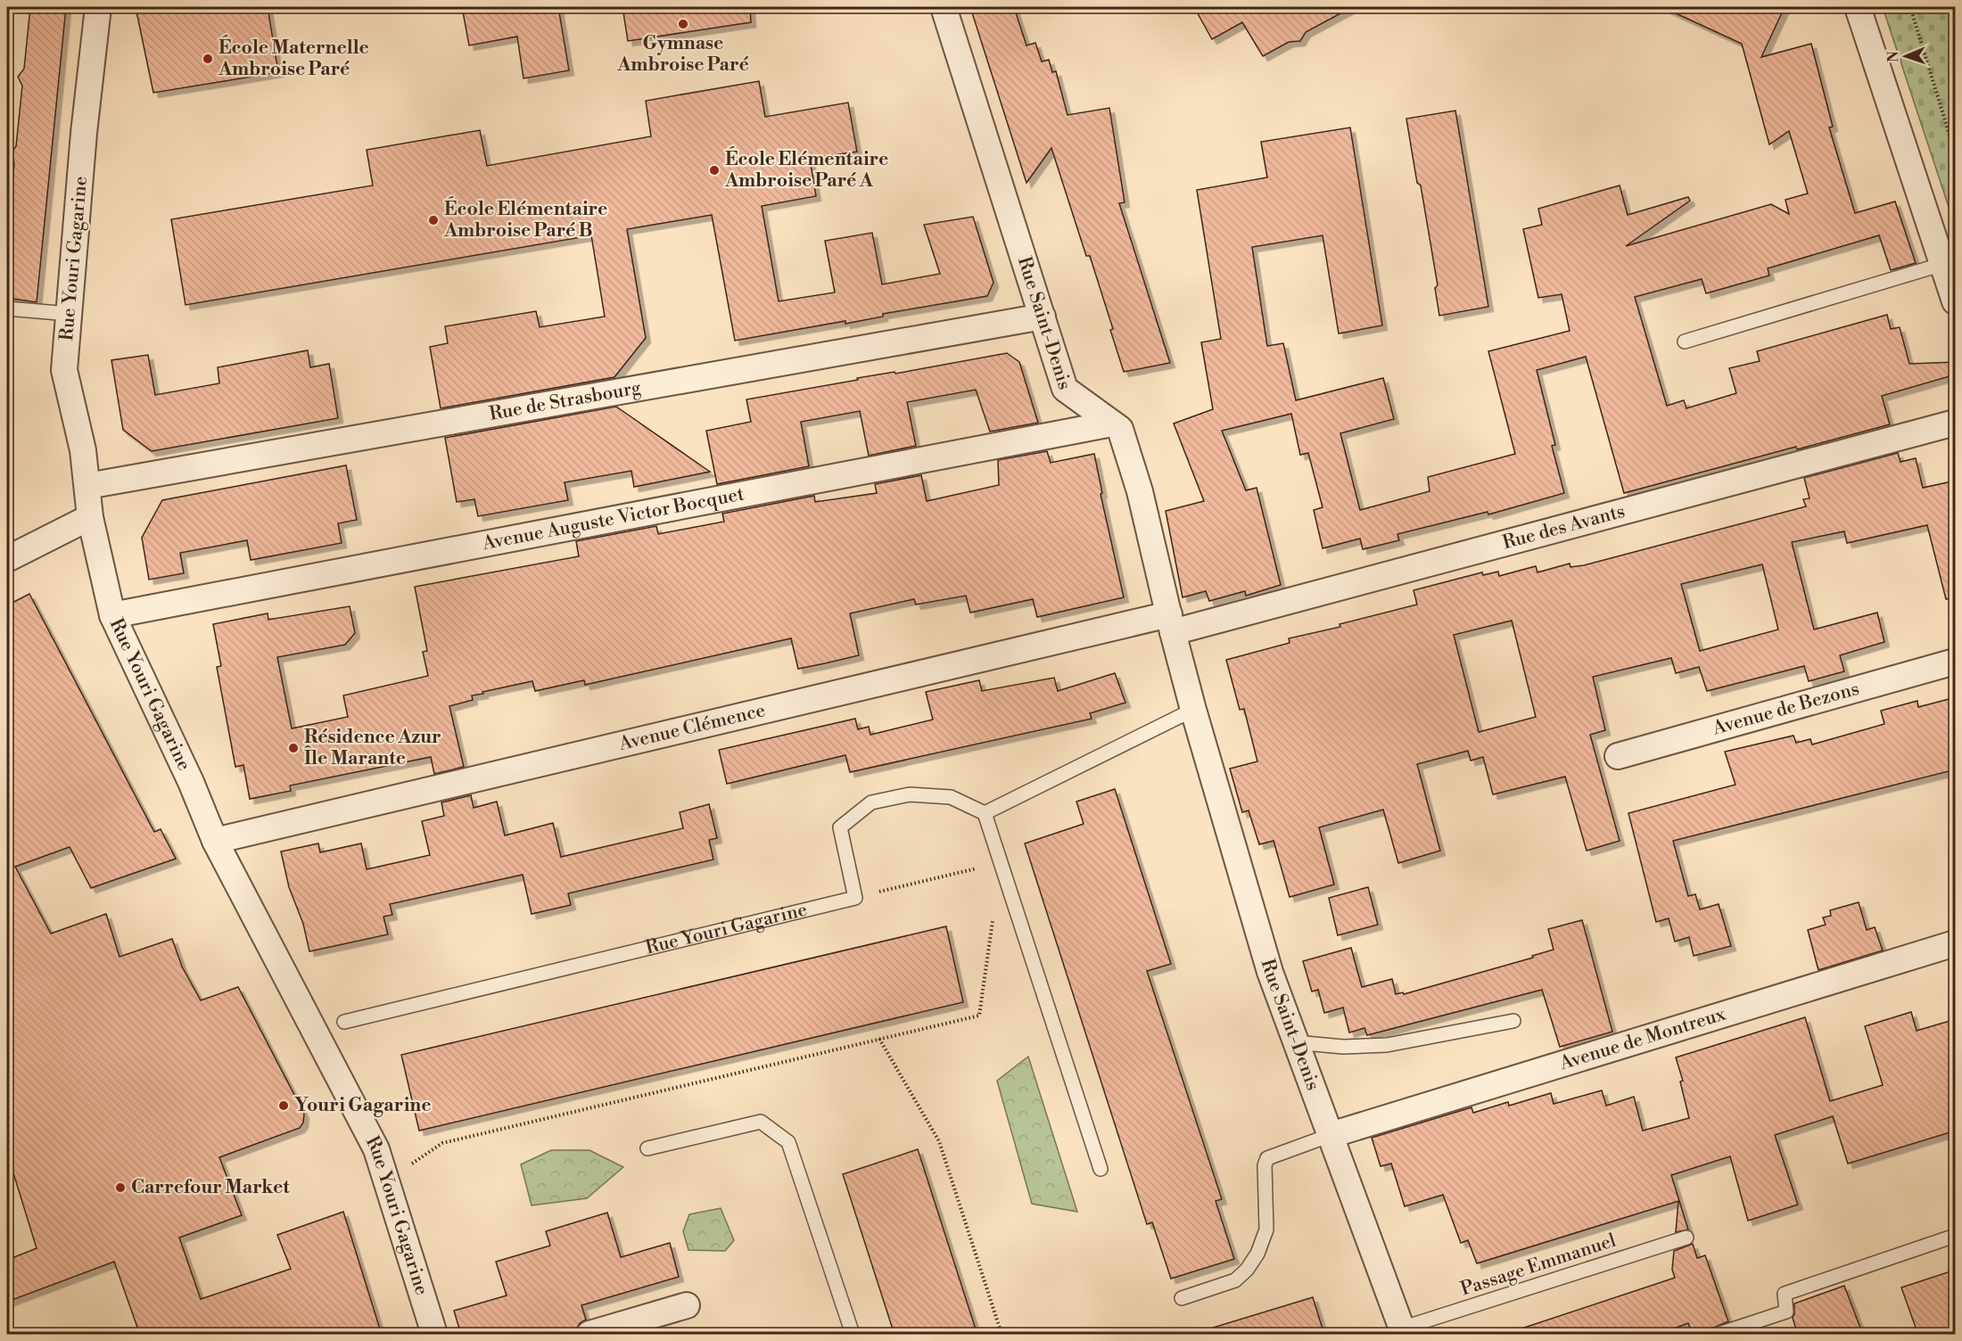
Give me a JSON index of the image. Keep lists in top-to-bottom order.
{
  "streets": {
    "street": [
      "Rue Youri Gagarine",
      "Rue Saint-Denis",
      "Rue de Strasbourg",
      "Avenue Auguste Victor Bocquet",
      "Rue des Avants",
      "Avenue de Bezons",
      "Avenue Clémence",
      "Avenue de Montreux"
    ],
    "lane": ["Passage Emmanuel"]
  },
  "crossings": [
    ["Rue Youri Gagarine", "Rue de Strasbourg"],
    ["Rue Youri Gagarine", "Avenue Auguste Victor Bocquet"],
    ["Rue Youri Gagarine", "Avenue Clémence"],
    ["Rue Saint-Denis", "Rue de Strasbourg"],
    ["Rue Saint-Denis", "Avenue Auguste Victor Bocquet"],
    ["Rue Saint-Denis", "Rue des Avants"],
    ["Rue Saint-Denis", "Avenue Clémence"],
    ["Rue Saint-Denis", "Avenue de Montreux"],
    ["Rue Saint-Denis", "Passage Emmanuel"],
    ["Rue des Avants", "Avenue Clémence"]
  ],
  "places": [
    "Gymnase Ambroise Paré",
    "École Maternelle Ambroise Paré",
    "École Elémentaire Ambroise Paré A",
    "École Elémentaire Ambroise Paré B",
    "Résidence Azur Île Marante",
    "Youri Gagarine",
    "Carrefour Market"
  ],
  "north": "left"
}
